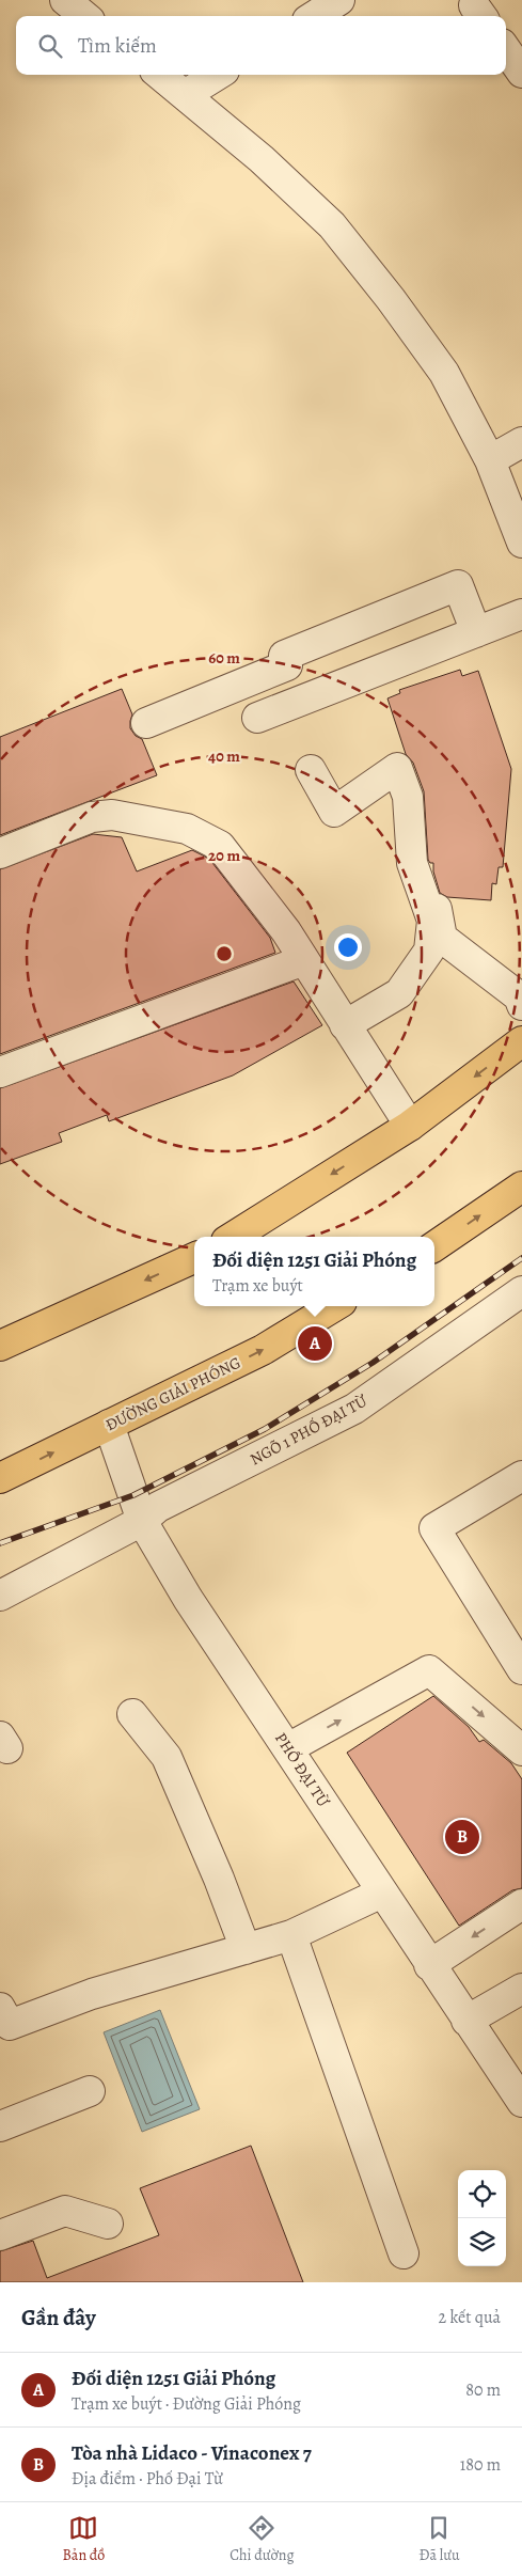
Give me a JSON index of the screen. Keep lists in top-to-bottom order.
{
  "streets": {
    "main road": ["ĐƯỜNG GIẢI PHÓNG"],
    "street": ["NGÕ 1 PHỐ ĐẠI TỪ", "PHỐ ĐẠI TỪ"]
  },
  "crossings": [
    ["ĐƯỜNG GIẢI PHÓNG", "PHỐ ĐẠI TỪ"],
    ["NGÕ 1 PHỐ ĐẠI TỪ", "PHỐ ĐẠI TỪ"]
  ],
  "page": {
    "search": "Tìm kiếm",
    "popup": ["Đối diện 1251 Giải Phóng", "Trạm xe buýt"],
    "pins": ["A", "B"],
    "heading": ["Gần đây", "2 kết quả"],
    "list": [
      {
        "mark": "A",
        "name": "Đối diện 1251 Giải Phóng",
        "note": "Trạm xe buýt · Đường Giải Phóng",
        "value": "80 m"
      },
      {
        "mark": "B",
        "name": "Tòa nhà Lidaco - Vinaconex 7",
        "note": "Địa điểm · Phố Đại Từ",
        "value": "180 m"
      }
    ],
    "nav": ["Bản đồ", "Chỉ đường", "Đã lưu"]
  },
  "rings": ["60 m", "40 m", "20 m"]
}
